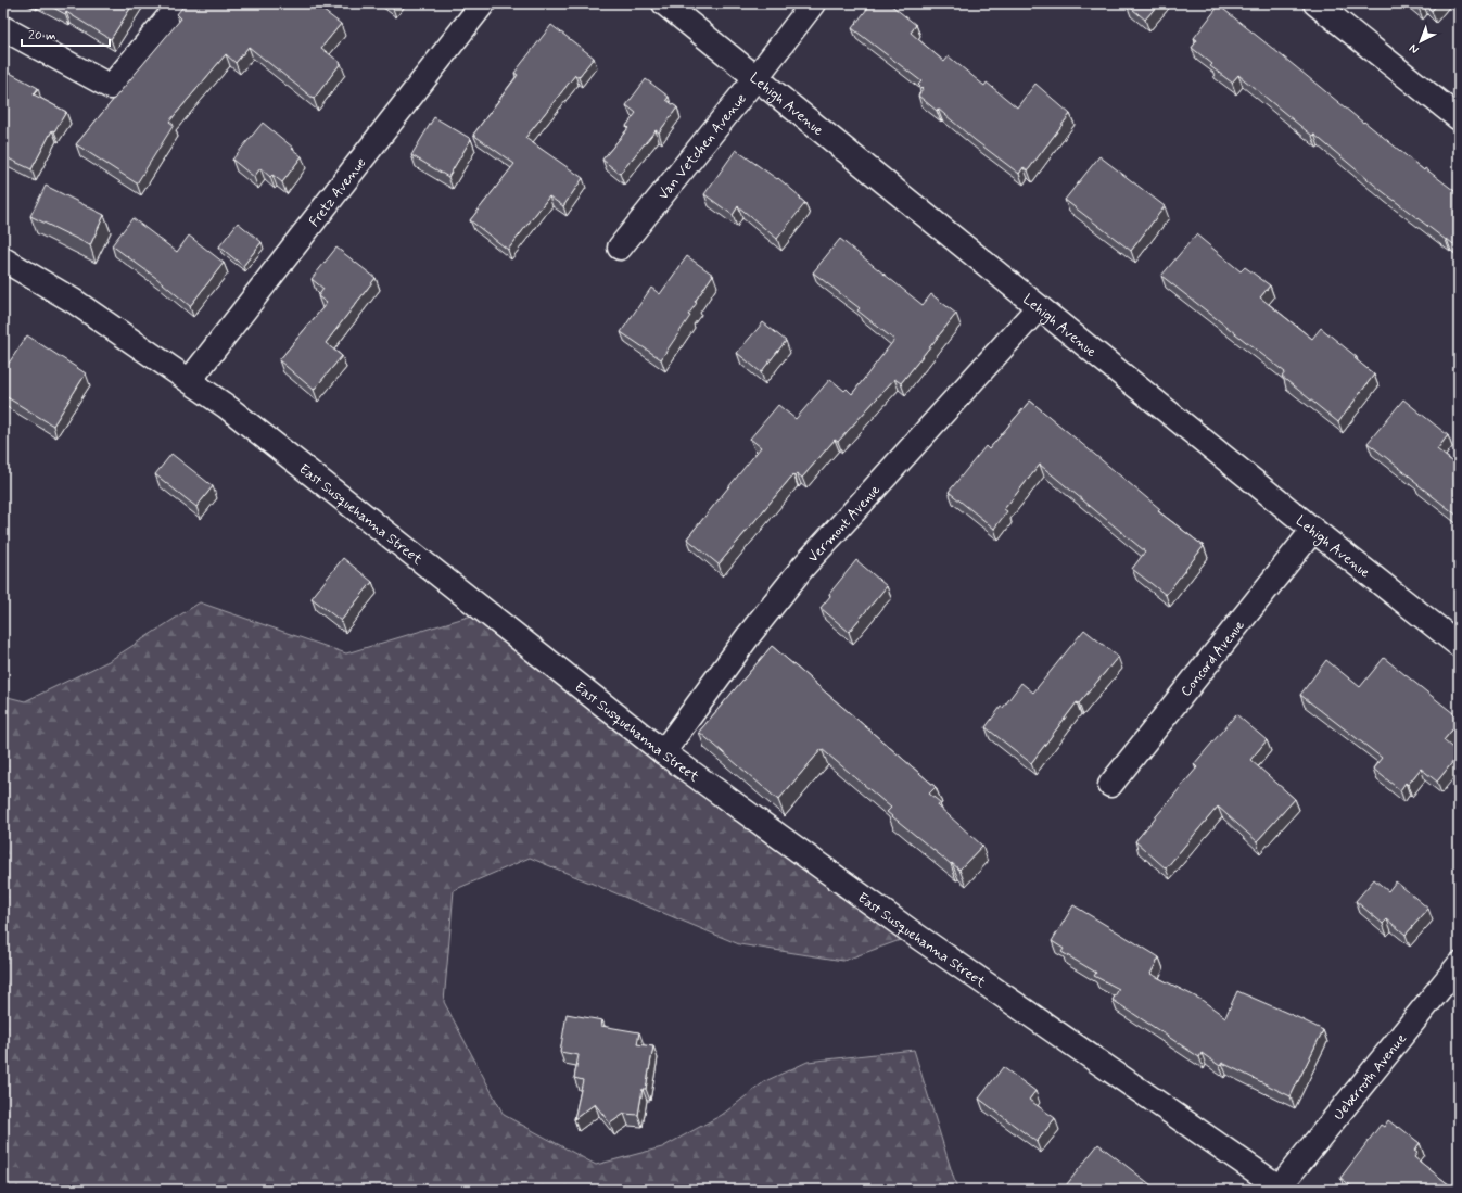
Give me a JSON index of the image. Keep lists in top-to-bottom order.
{
  "streets": {
    "street": [
      "Lehigh Avenue",
      "Van Vetchen Avenue",
      "Fretz Avenue",
      "East Susquehanna Street",
      "Vermont Avenue",
      "Concord Avenue",
      "Ueberroth Avenue"
    ]
  },
  "crossings": [
    ["Lehigh Avenue", "Van Vetchen Avenue"],
    ["Lehigh Avenue", "Vermont Avenue"],
    ["Lehigh Avenue", "Concord Avenue"],
    ["Fretz Avenue", "East Susquehanna Street"],
    ["East Susquehanna Street", "Vermont Avenue"],
    ["East Susquehanna Street", "Ueberroth Avenue"]
  ],
  "scale_bar": "20 m",
  "north": "bottom left"
}
